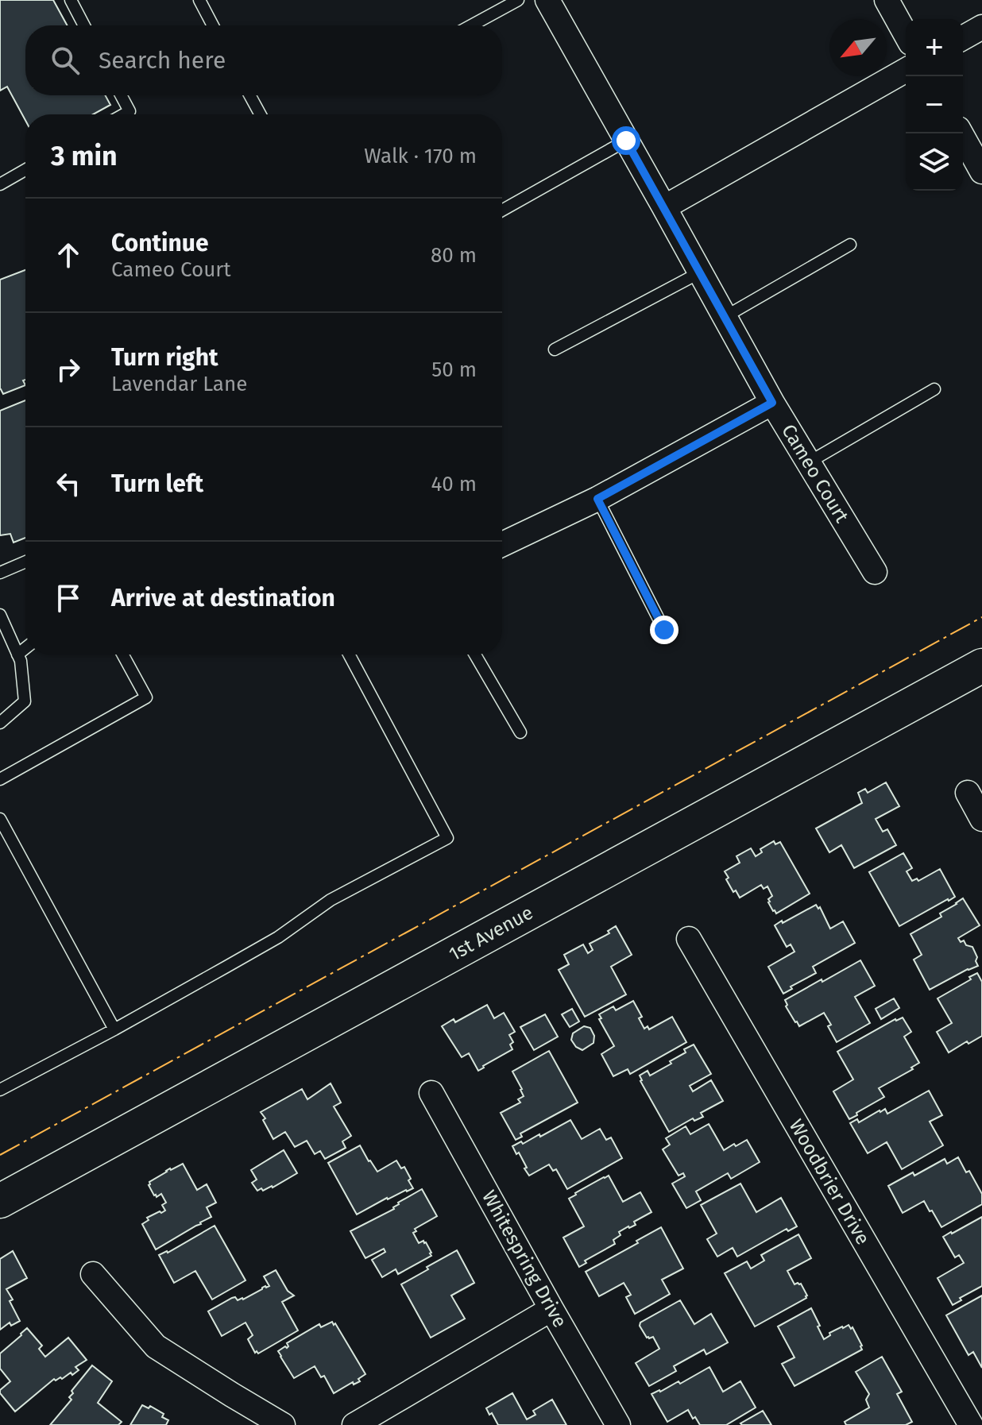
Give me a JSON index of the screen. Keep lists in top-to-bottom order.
{
  "streets": {
    "main road": ["1st Avenue"],
    "street": ["Cameo Court", "Woodbrier Drive", "Whitespring Drive"]
  },
  "north": "bottom left",
  "page": {
    "map_buttons": ["+", "−"],
    "search": "Search here",
    "heading": ["3 min", "Walk · 170 m"],
    "list": [
      ["Continue", "Cameo Court", "80 m"],
      ["Turn right", "Lavendar Lane", "50 m"],
      ["Turn left", "40 m"],
      "Arrive at destination"
    ]
  }
}
